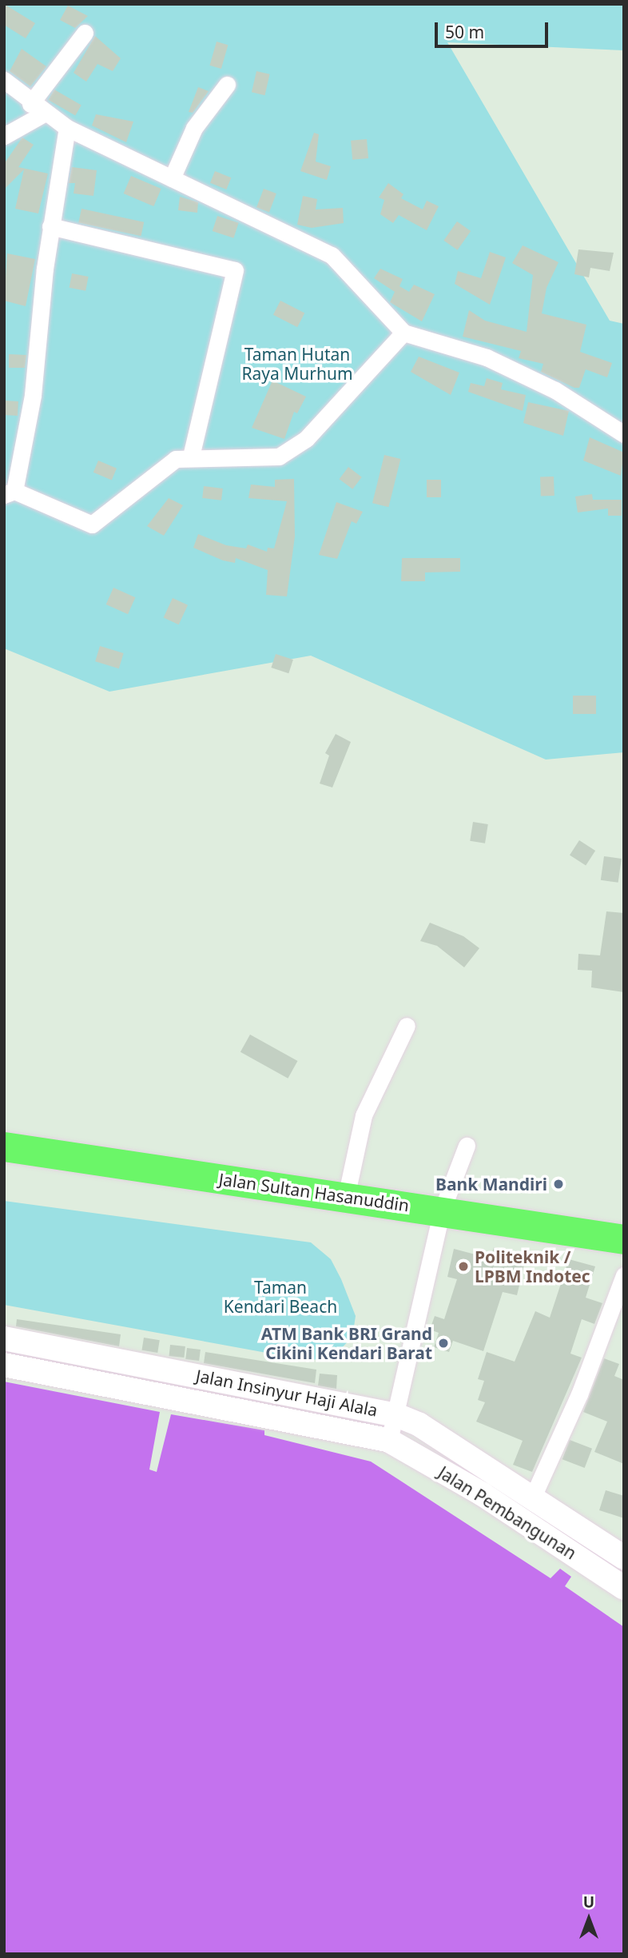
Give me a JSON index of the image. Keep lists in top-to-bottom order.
{
  "streets": {
    "highway": ["Jalan Sultan Hasanuddin"],
    "main road": ["Jalan Insinyur Haji Alala", "Jalan Pembangunan"]
  },
  "crossings": [
    ["Jalan Sultan Hasanuddin", "Jalan Insinyur Haji Alala"],
    ["Jalan Insinyur Haji Alala", "Jalan Pembangunan"]
  ],
  "parks": ["Taman Hutan Raya Murhum", "Taman Kendari Beach"],
  "places": ["Bank Mandiri", "Politeknik / LPBM Indotec", "ATM Bank BRI Grand Cikini Kendari Barat"],
  "scale_bar": "50 m",
  "north": "top"
}
